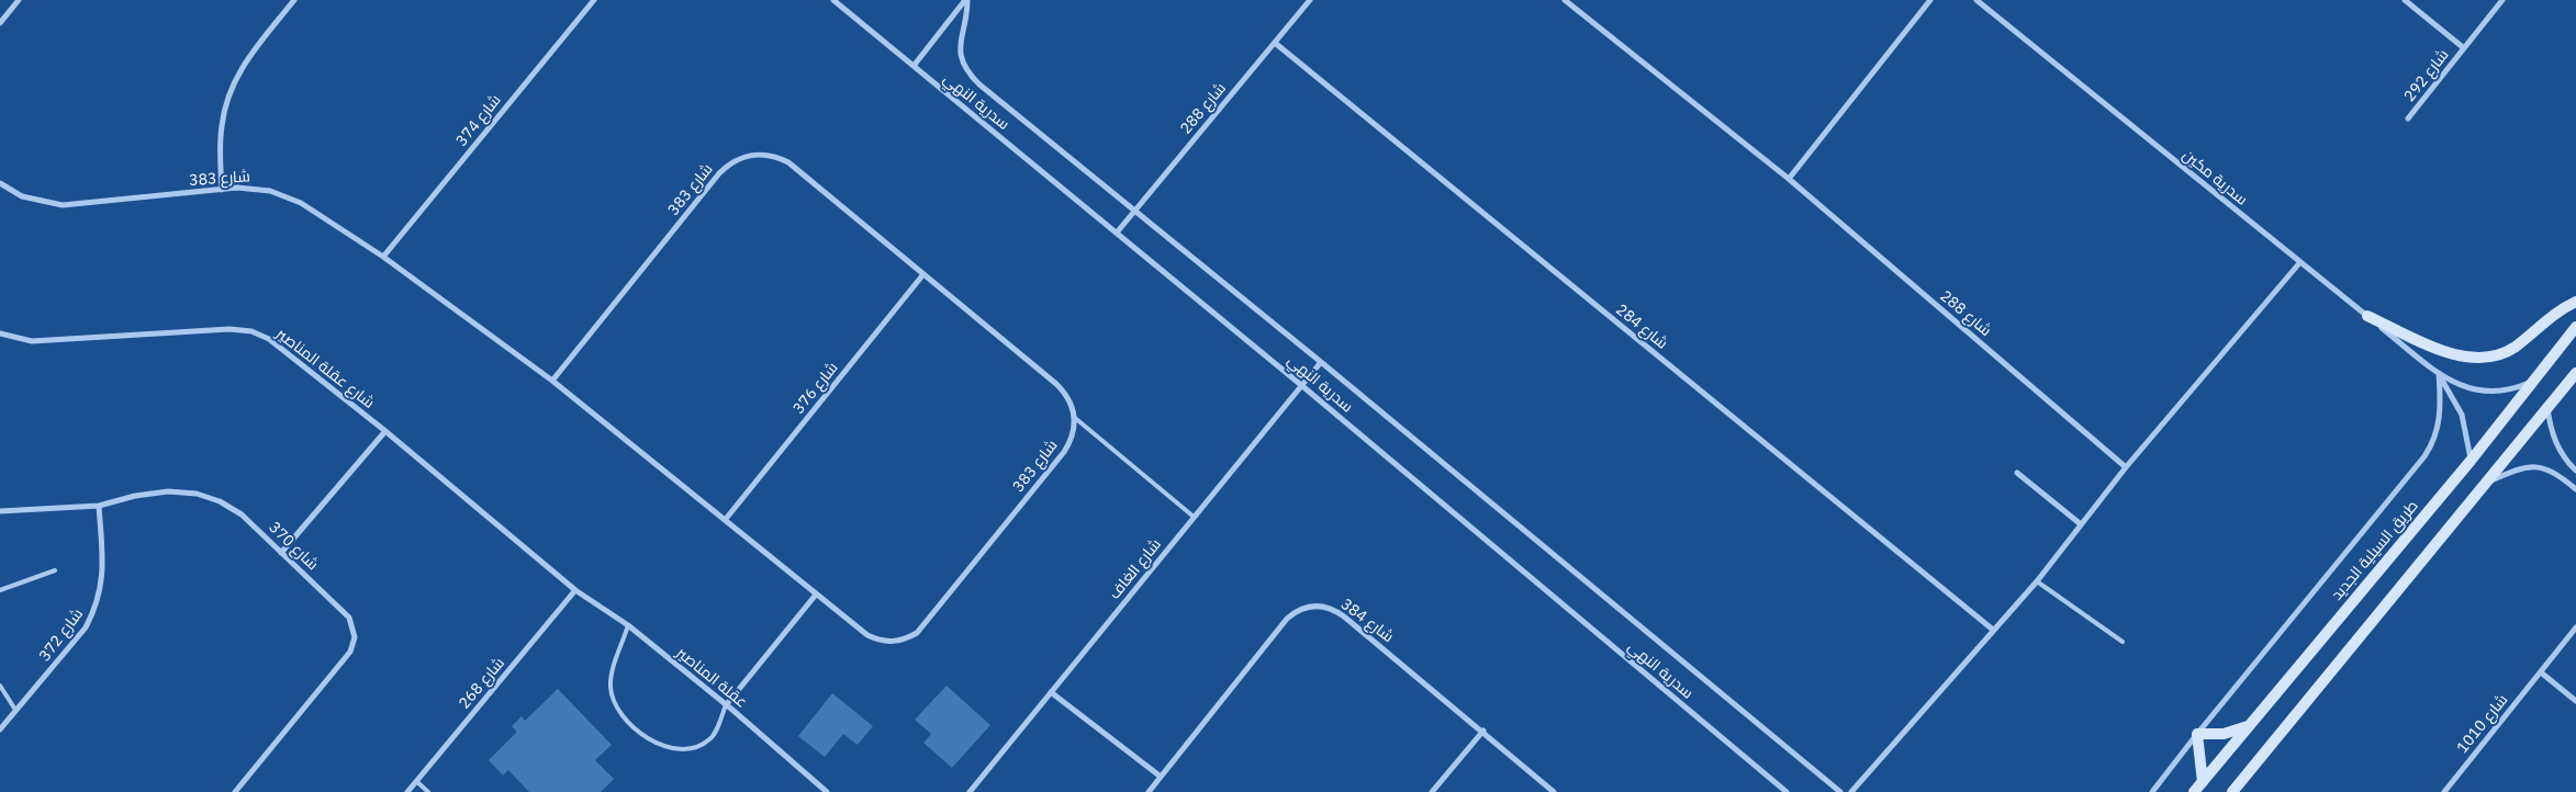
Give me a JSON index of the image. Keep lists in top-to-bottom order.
{
  "streets": {
    "street": [
      "شارع 292",
      "سدرية النهي",
      "شارع 288",
      "شارع 374",
      "سدرية مكين",
      "شارع 383",
      "شارع 284",
      "شارع عقلة المناصير",
      "شارع 376",
      "شارع 370",
      "طريق السيلية الجديد",
      "شارع الغاف",
      "شارع 384",
      "شارع 372",
      "عقلة المناصير",
      "شارع 268",
      "شارع 1010"
    ]
  },
  "crossings": [
    ["سدرية النهي", "شارع 288"],
    ["سدرية النهي", "شارع الغاف"],
    ["شارع 288", "شارع 284"],
    ["شارع 374", "شارع 383"],
    ["سدرية مكين", "طريق السيلية الجديد"],
    ["شارع 383", "شارع 376"],
    ["شارع عقلة المناصير", "عقلة المناصير"],
    ["شارع عقلة المناصير", "شارع 268"],
    ["شارع 370", "شارع 372"],
    ["عقلة المناصير", "شارع 268"]
  ]
}
